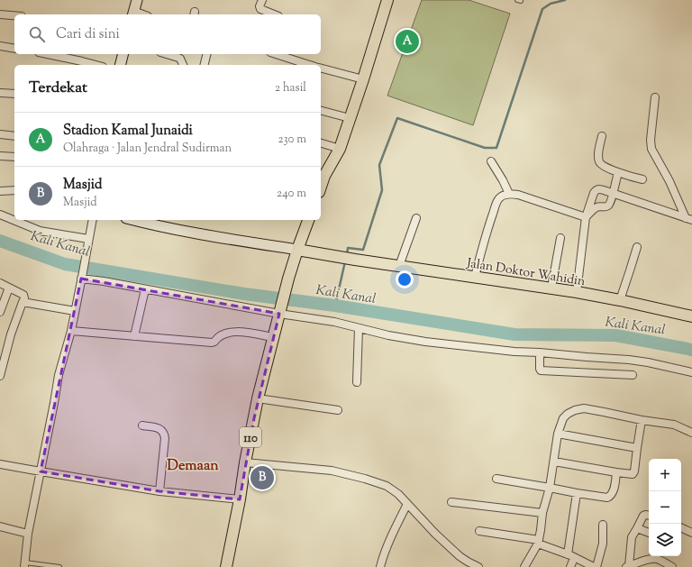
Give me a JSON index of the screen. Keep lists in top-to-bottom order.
{
  "streets": {
    "main road": ["Jalan Doktor Wahidin", "110"]
  },
  "crossings": [
    ["Jalan Doktor Wahidin", "110"]
  ],
  "districts": ["Demaan"],
  "water": ["Kali Kanal"],
  "page": {
    "search": "Cari di sini",
    "pins": ["A", "B"],
    "heading": ["Terdekat", "2 hasil"],
    "list": [
      {
        "mark": "A",
        "name": "Stadion Kamal Junaidi",
        "note": "Olahraga · Jalan Jendral Sudirman",
        "value": "230 m"
      },
      {
        "mark": "B",
        "name": "Masjid",
        "note": "Masjid",
        "value": "240 m"
      }
    ],
    "map_buttons": ["+", "−"]
  }
}
